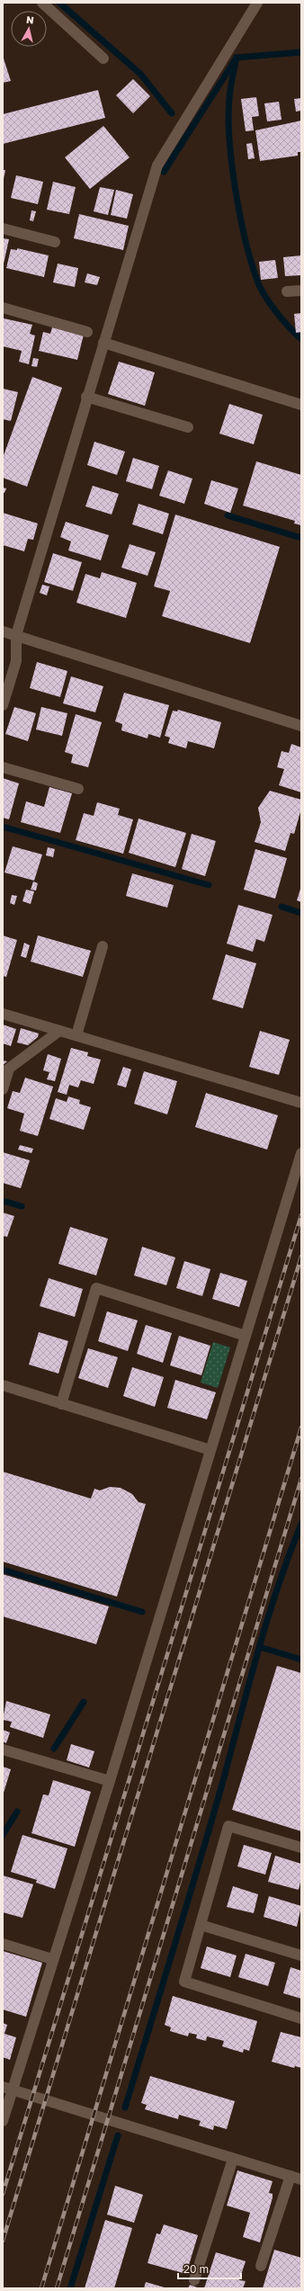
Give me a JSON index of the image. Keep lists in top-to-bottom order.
{
  "scale_bar": "20 m",
  "north": "top"
}
